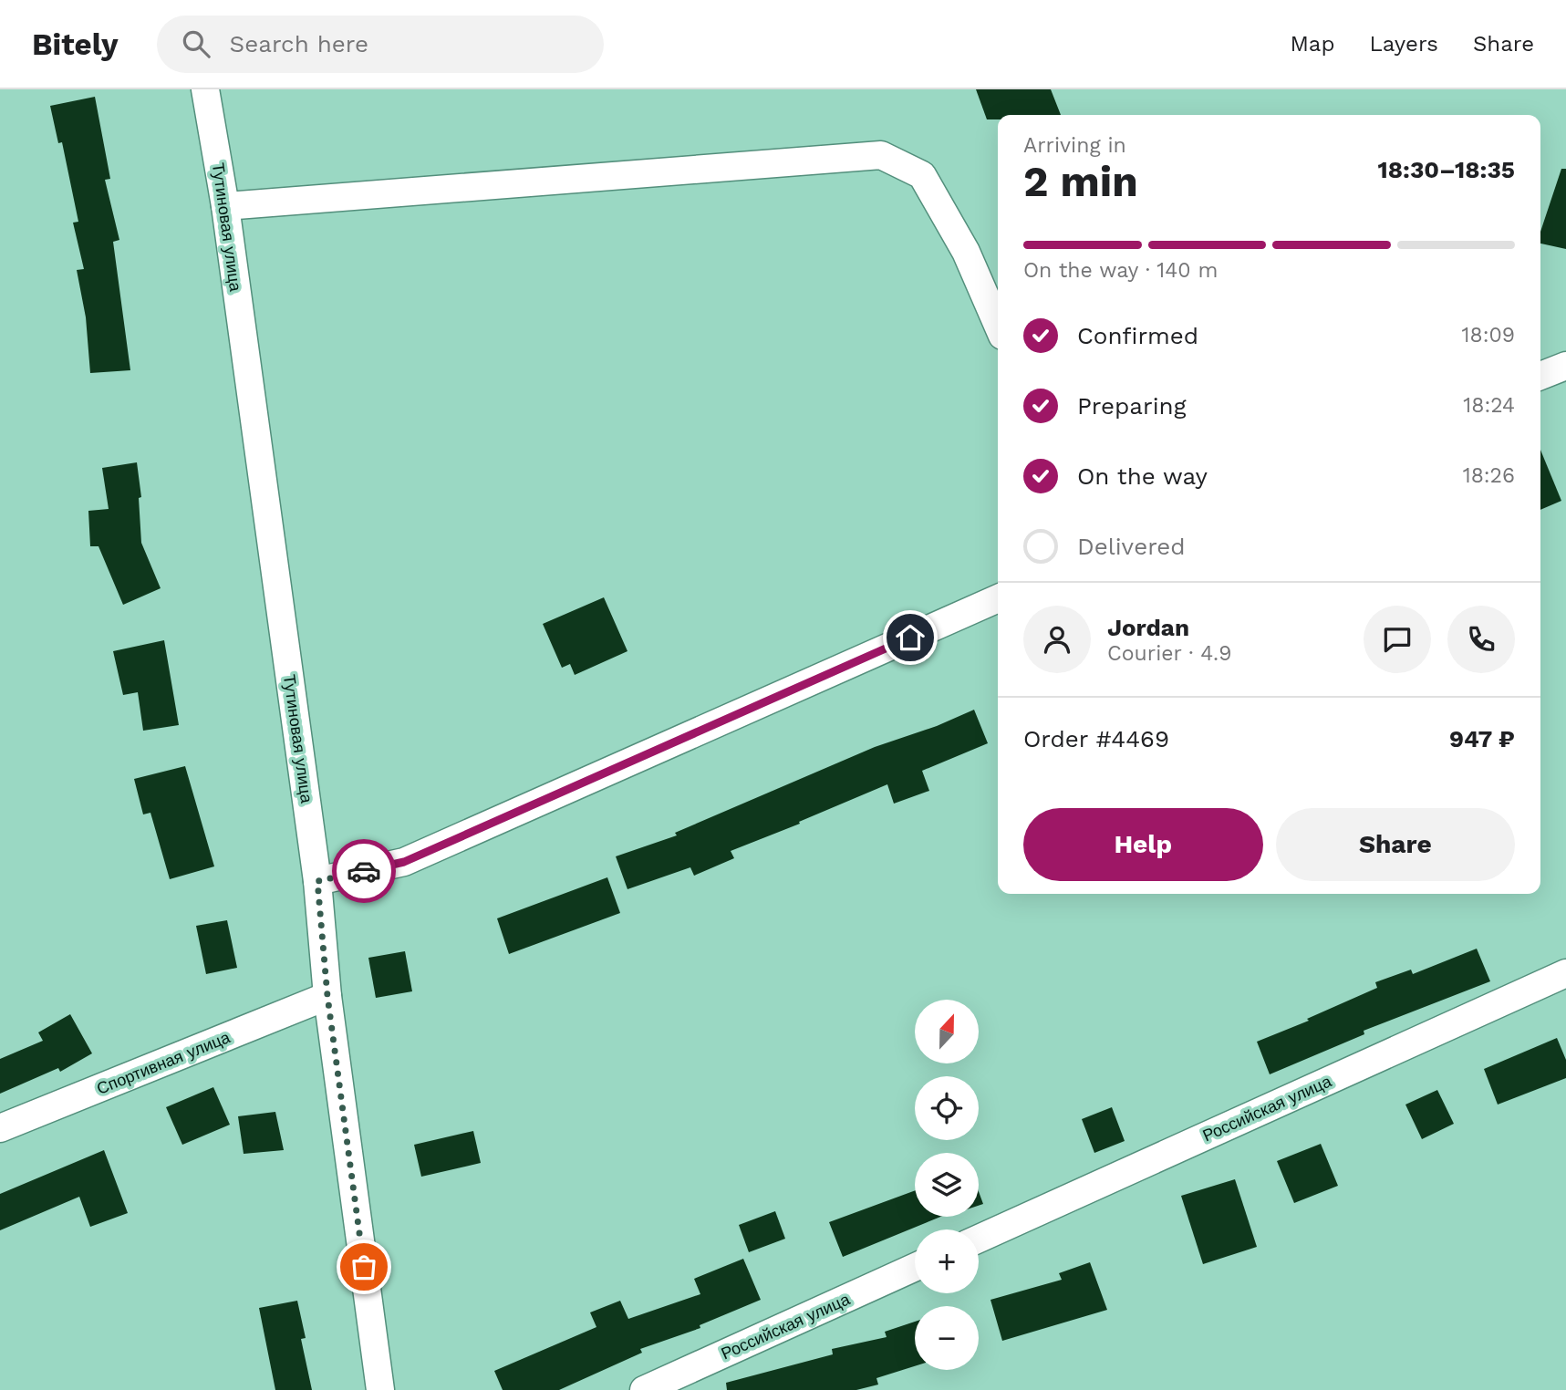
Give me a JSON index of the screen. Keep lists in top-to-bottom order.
{
  "streets": {
    "street": ["Тутиновая улица", "Спортивная улица", "Российская улица"]
  },
  "crossings": [
    ["Тутиновая улица", "Спортивная улица"]
  ],
  "north": "top",
  "page": {
    "header": "Bitely",
    "search": "Search here",
    "nav": ["Map", "Layers", "Share"],
    "heading": ["2 min", "Arriving in", "18:30–18:35"],
    "panel": [
      "Jordan",
      "Courier · 4.9",
      "Order #4469",
      "947 ₽"
    ],
    "bar": "On the way · 140 m",
    "list": [
      ["Confirmed", "18:09"],
      ["Preparing", "18:24"],
      ["On the way", "18:26"],
      "Delivered"
    ],
    "buttons": ["Help", "Share"],
    "map_buttons": ["+", "−"]
  }
}
